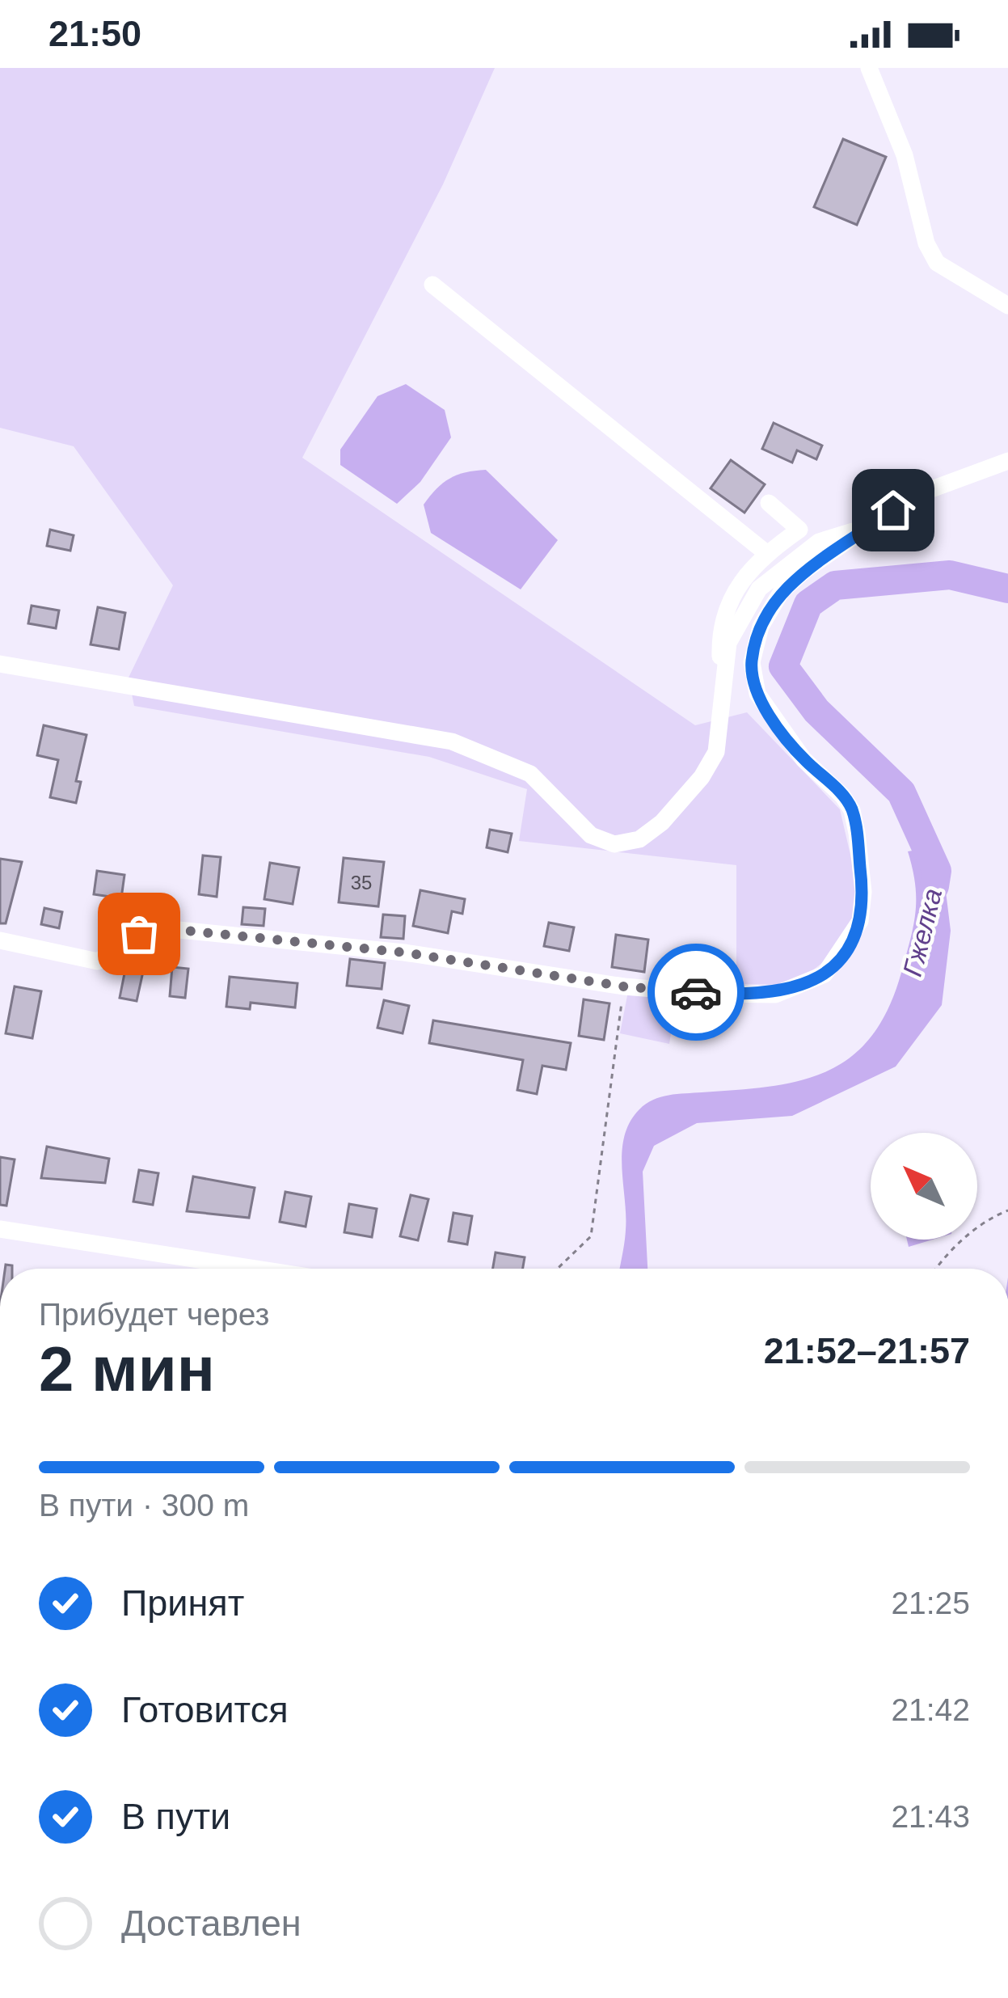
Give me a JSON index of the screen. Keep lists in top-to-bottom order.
{
  "water": ["Гжелка"],
  "house_numbers": ["35"],
  "north": "top left",
  "page": {
    "status": "21:50",
    "heading": ["2 мин", "Прибудет через", "21:52–21:57"],
    "bar": "В пути · 300 m",
    "list": [
      ["Принят", "21:25"],
      ["Готовится", "21:42"],
      ["В пути", "21:43"],
      "Доставлен"
    ]
  }
}
